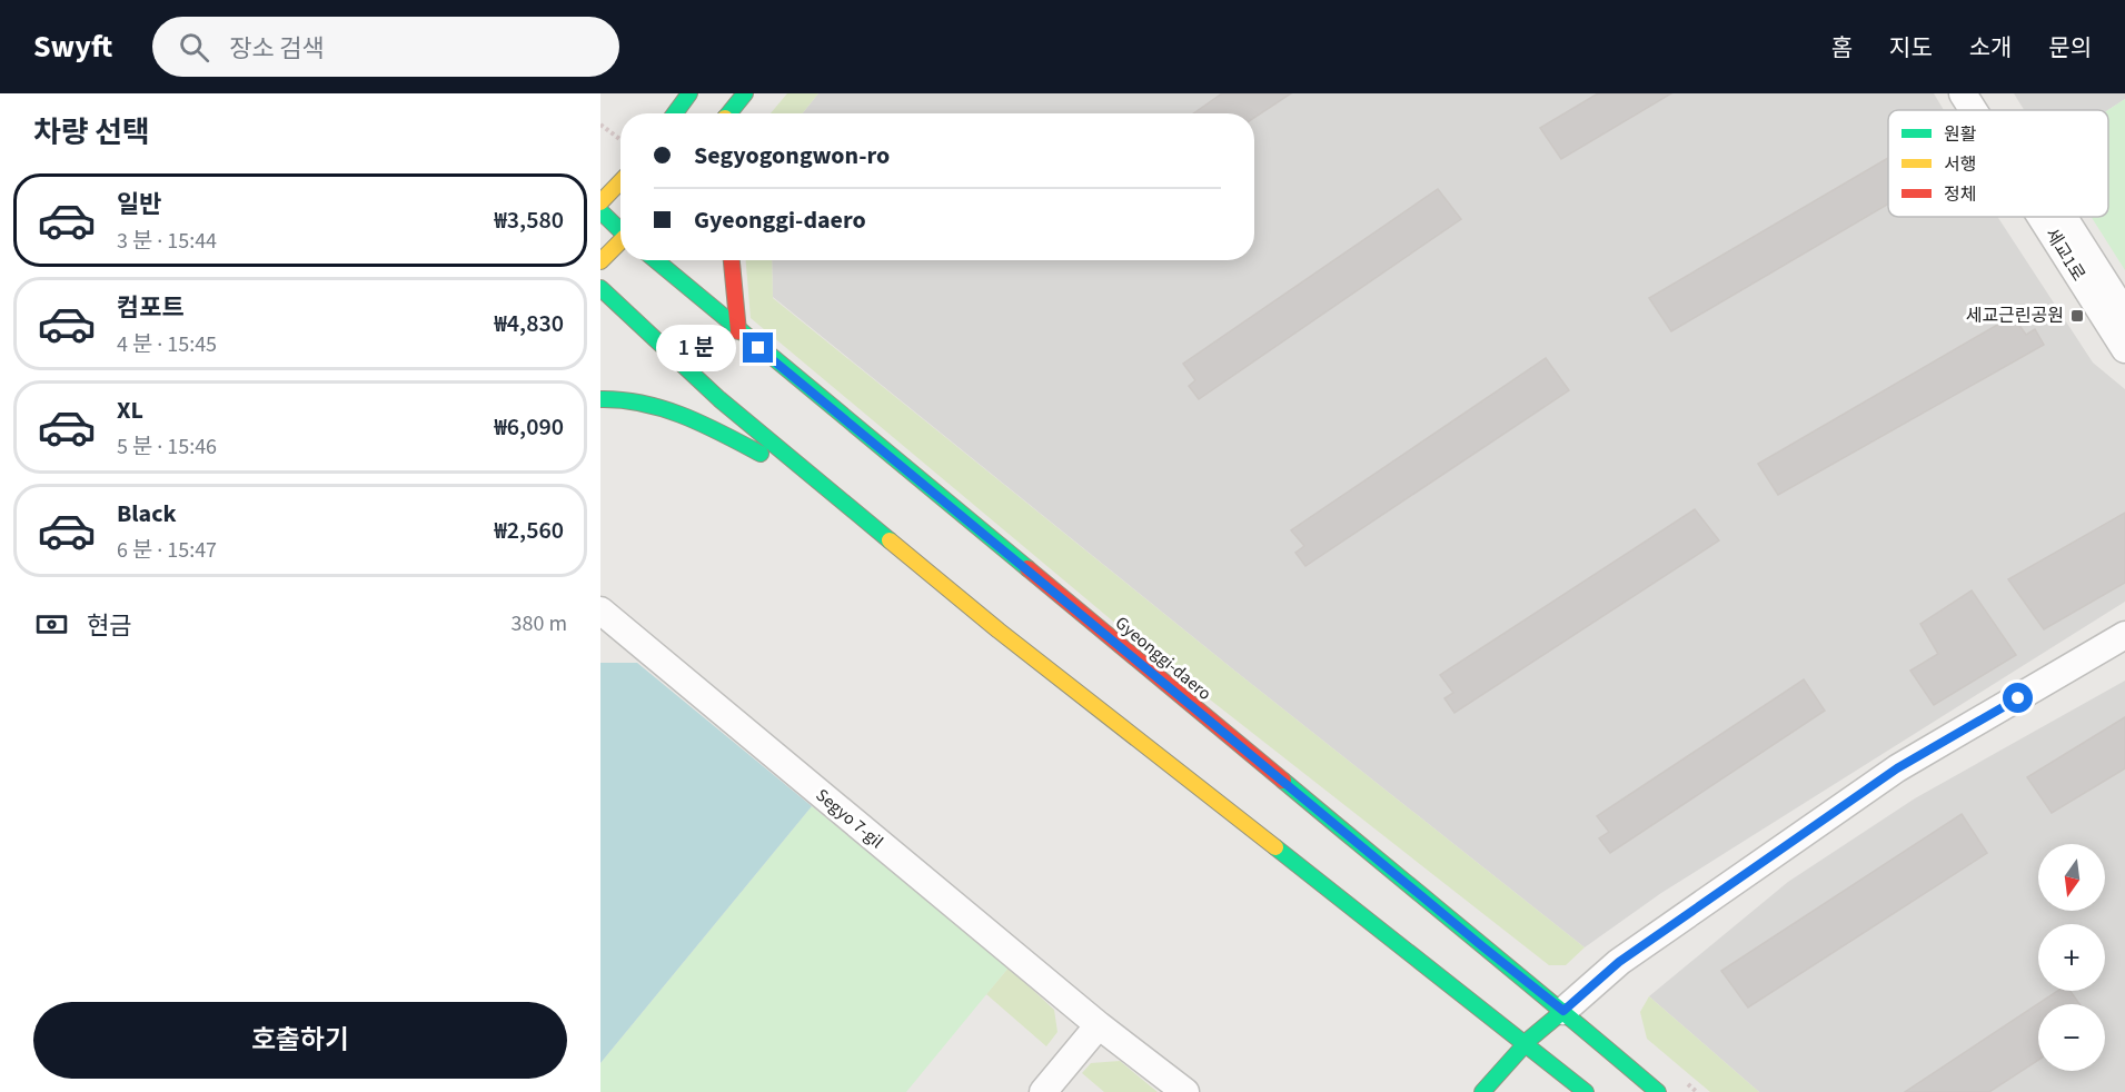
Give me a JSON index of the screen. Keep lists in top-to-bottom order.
{
  "streets": {
    "main road": ["Gyeonggi-daero"],
    "street": ["세교1로", "Segyo 7-gil"]
  },
  "places": {
    "transit": ["세교근린공원"]
  },
  "legend": ["원활", "서행", "정체"],
  "north": "bottom",
  "page": {
    "header": "Swyft",
    "search": "장소 검색",
    "nav": [
      "홈",
      "지도",
      "소개",
      "문의"
    ],
    "heading": "차량 선택",
    "banner": ["Segyogongwon-ro", "Gyeonggi-daero"],
    "list": [
      {
        "name": "일반",
        "note": "3 분 · 15:44",
        "value": "₩3,580"
      },
      {
        "name": "컴포트",
        "note": "4 분 · 15:45",
        "value": "₩4,830"
      },
      {
        "name": "XL",
        "note": "5 분 · 15:46",
        "value": "₩6,090"
      },
      {
        "name": "Black",
        "note": "6 분 · 15:47",
        "value": "₩2,560"
      }
    ],
    "bubble": "1 분",
    "pay": ["현금", "380 m"],
    "map_buttons": ["+", "−"],
    "buttons": "호출하기"
  }
}
